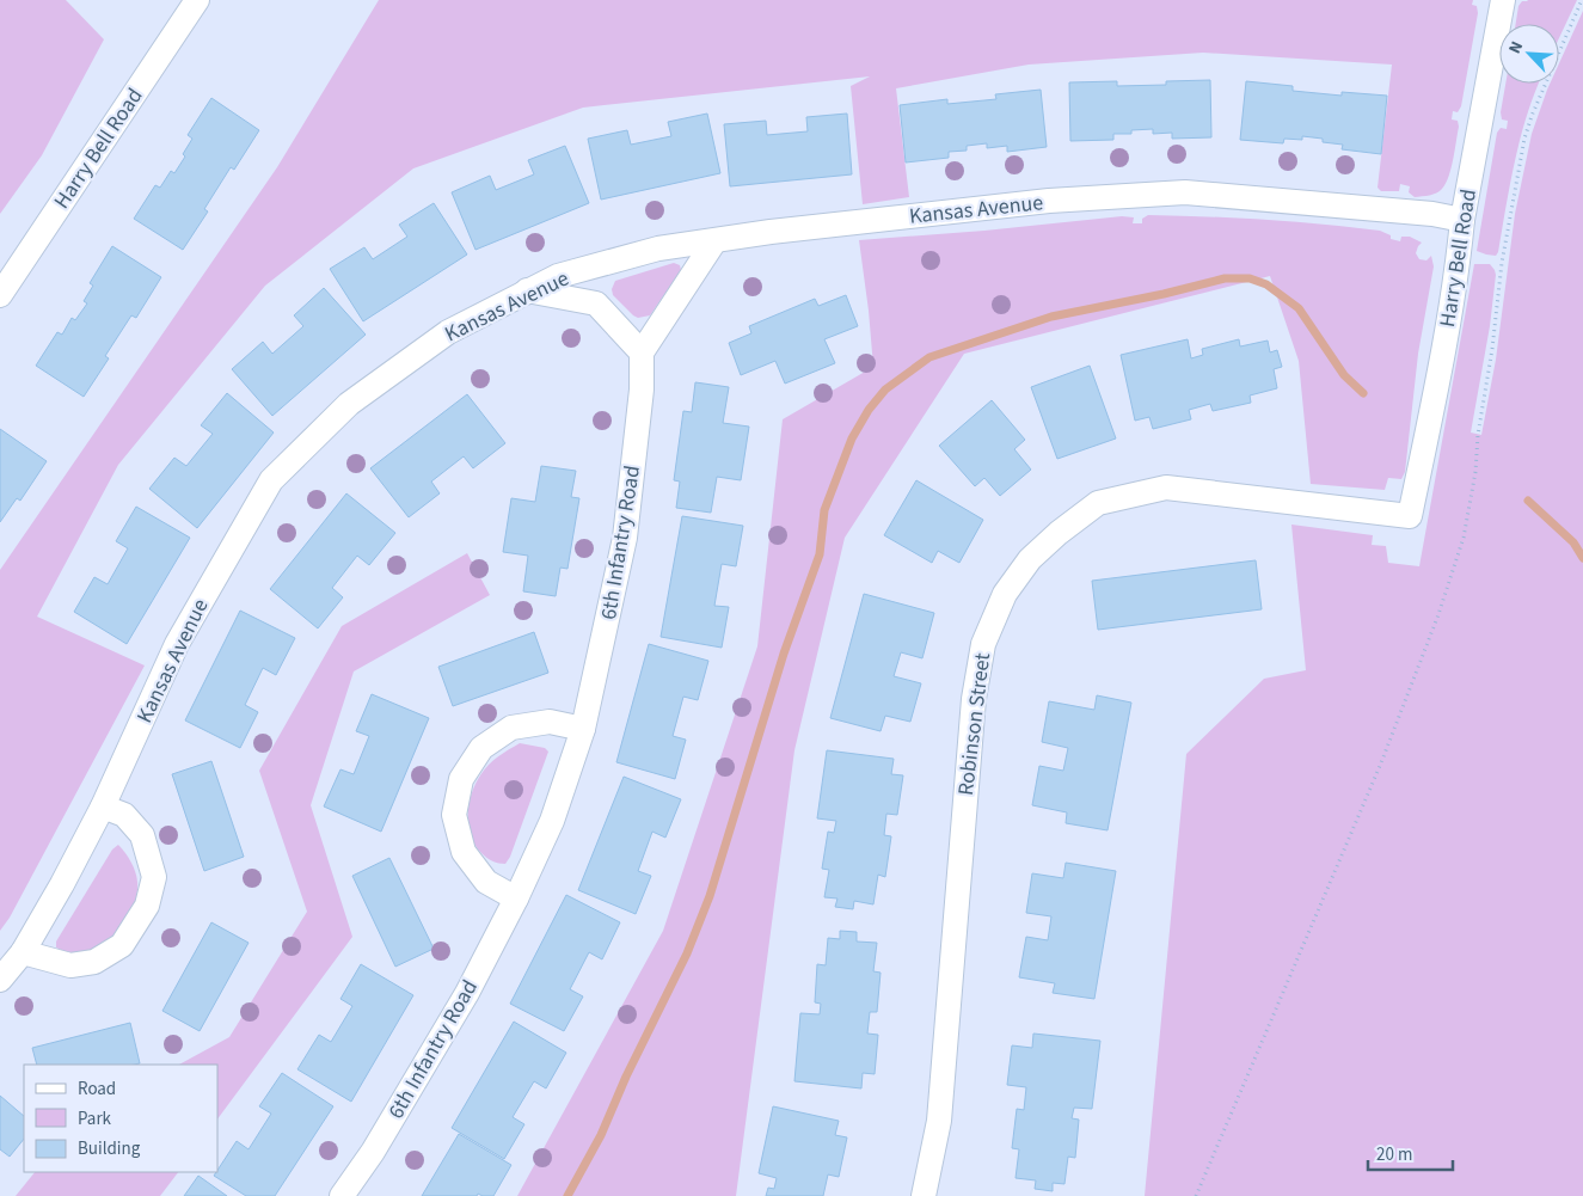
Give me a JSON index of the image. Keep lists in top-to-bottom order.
{
  "streets": {
    "street": [
      "Harry Bell Road",
      "Kansas Avenue",
      "6th Infantry Road",
      "Robinson Street"
    ]
  },
  "crossings": [
    ["Harry Bell Road", "Kansas Avenue"],
    ["Harry Bell Road", "Robinson Street"]
  ],
  "legend": ["Road", "Park", "Building"],
  "scale_bar": "20 m",
  "north": "top left"
}
